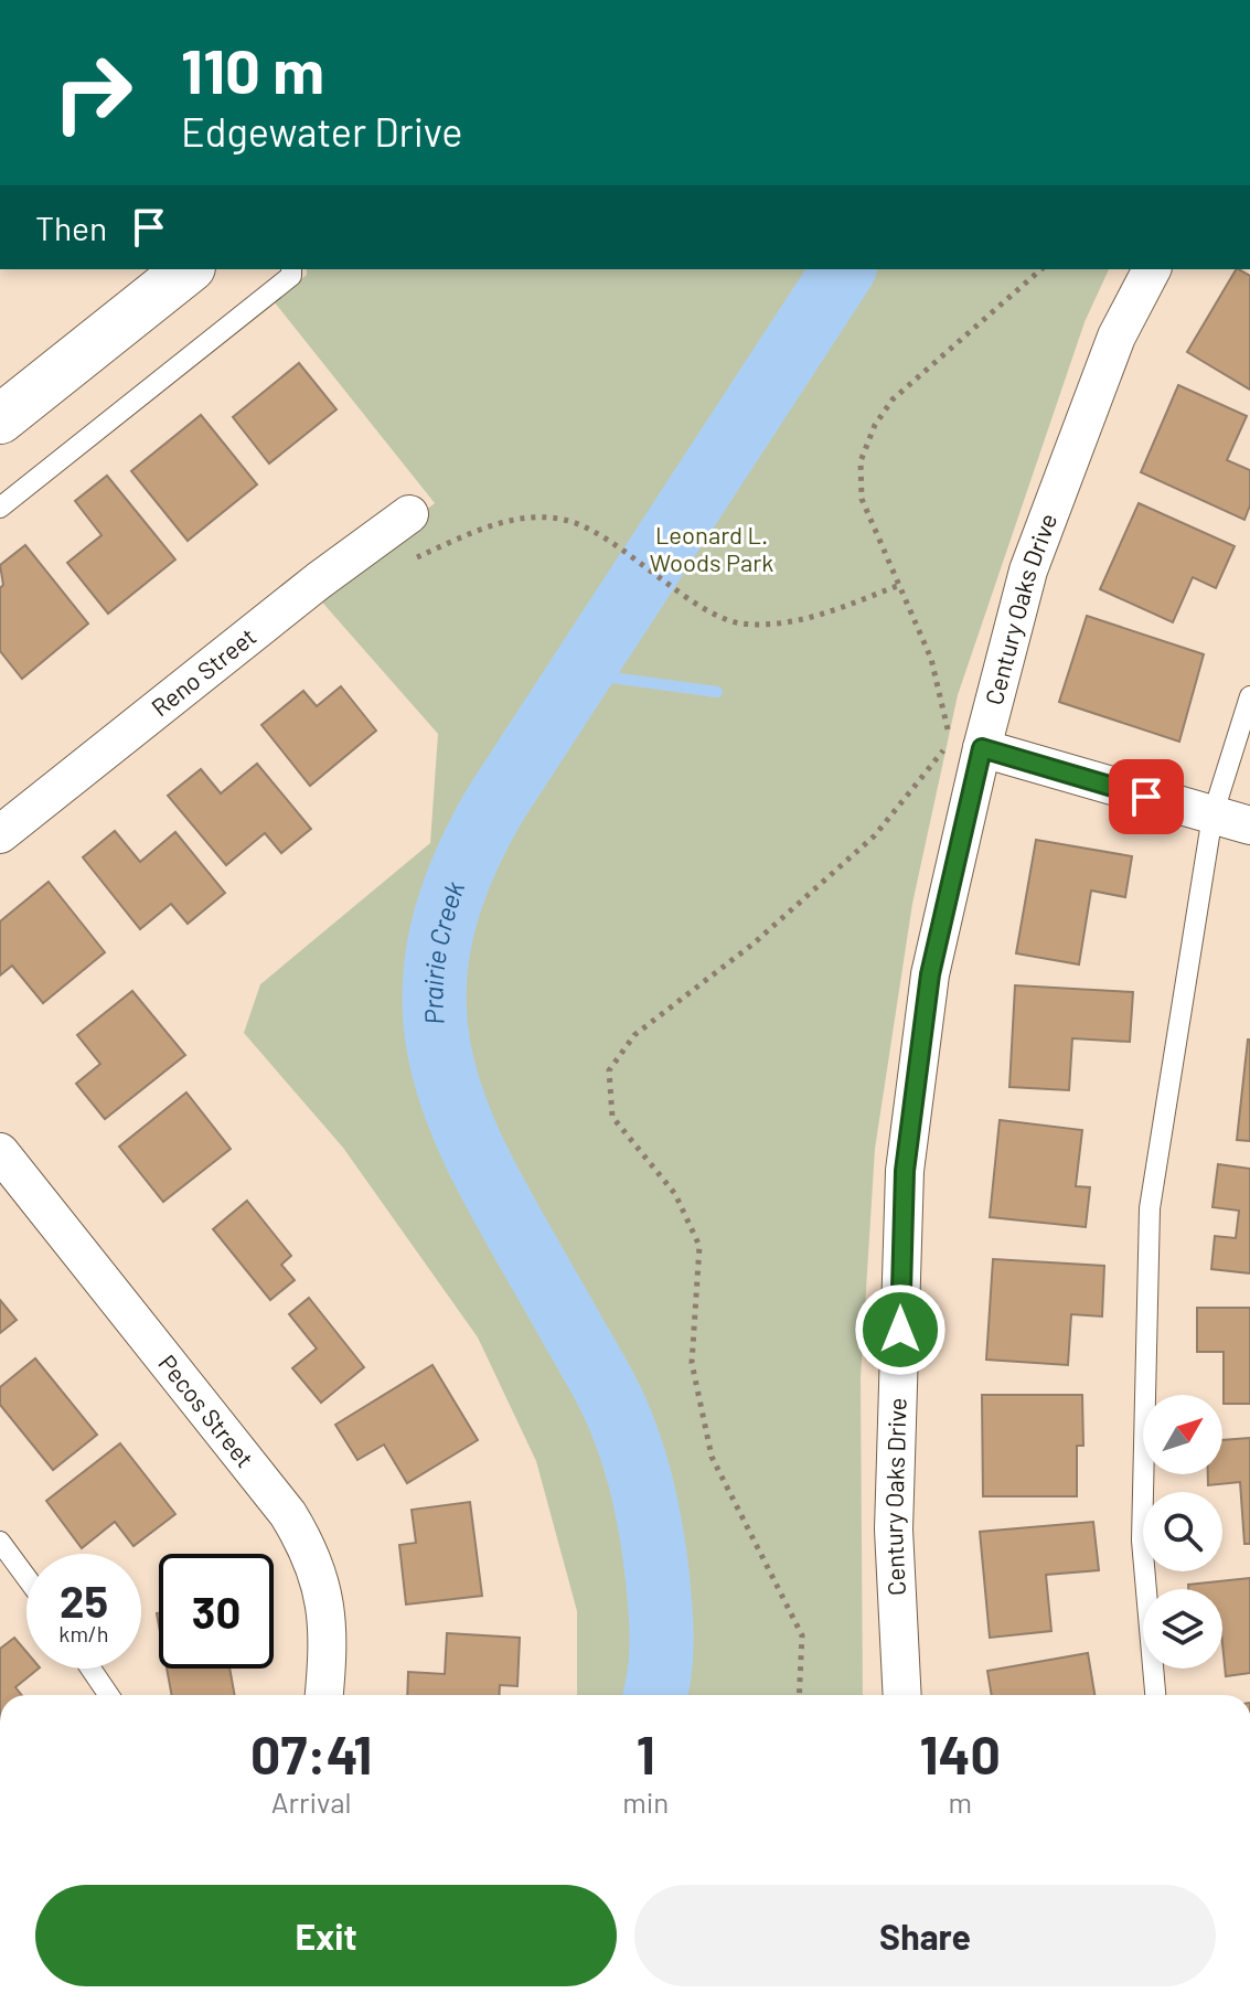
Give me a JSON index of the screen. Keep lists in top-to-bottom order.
{
  "streets": {
    "street": ["Century Oaks Drive", "Reno Street", "Pecos Street"]
  },
  "water": ["Prairie Creek"],
  "parks": ["Leonard L. Woods Park"],
  "north": "top right",
  "page": {
    "turn": ["110 m", "Edgewater Drive"],
    "then": "Then",
    "speed": "25 km/h",
    "limit": "30",
    "eta": [
      "07:41",
      "Arrival",
      "1",
      "min",
      "140",
      "m"
    ],
    "buttons": ["Exit", "Share"]
  }
}
